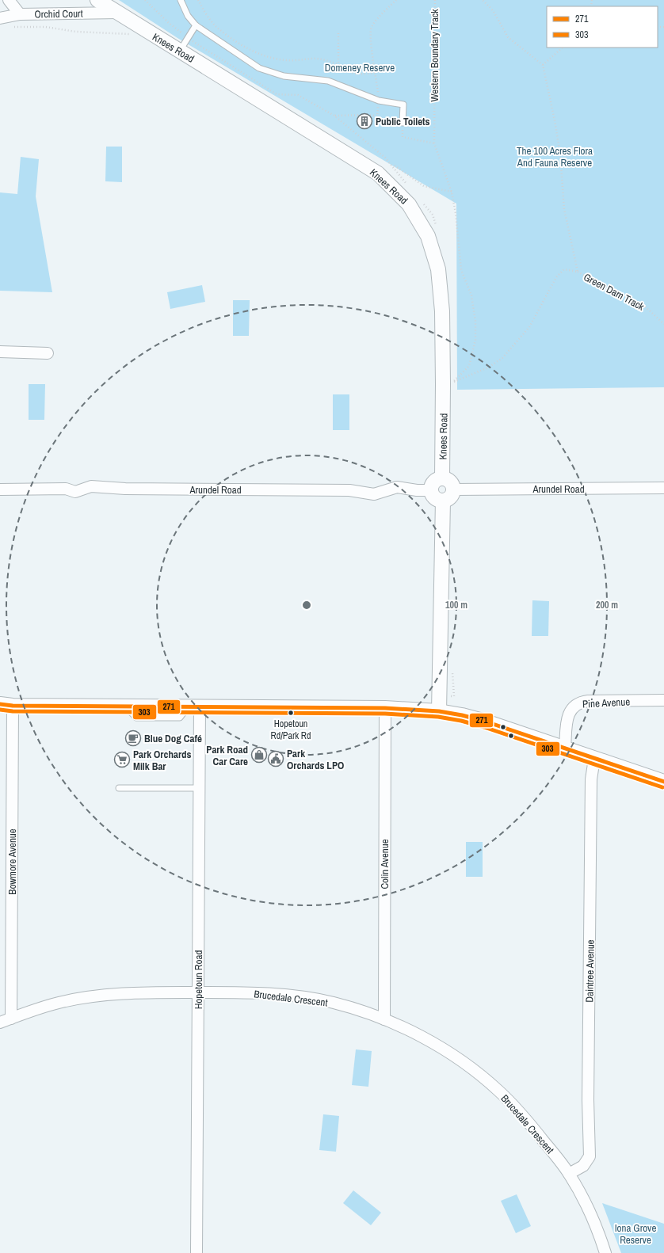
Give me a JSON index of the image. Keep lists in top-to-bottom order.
{
  "streets": {
    "street": [
      "Orchid Court",
      "Knees Road",
      "Arundel Road",
      "Pine Avenue",
      "Bowmore Avenue",
      "Colin Avenue",
      "Daintree Avenue",
      "Hopetoun Road",
      "Brucedale Crescent"
    ],
    "path": ["Western Boundary Track", "Green Dam Track"]
  },
  "crossings": [
    ["Orchid Court", "Knees Road"],
    ["Knees Road", "Arundel Road"],
    ["Bowmore Avenue", "Brucedale Crescent"],
    ["Colin Avenue", "Brucedale Crescent"],
    ["Daintree Avenue", "Brucedale Crescent"],
    ["Hopetoun Road", "Brucedale Crescent"]
  ],
  "parks": ["Domeney Reserve", "The 100 Acres Flora And Fauna Reserve", "Iona Grove Reserve"],
  "places": {
    "building": ["Public Toilets"],
    "other": ["Hopetoun Rd/Park Rd"],
    "cafe": ["Blue Dog Café"],
    "shop": ["Park Road Car Care"],
    "public building": ["Park Orchards LPO"],
    "supermarket": ["Park Orchards Milk Bar"]
  },
  "lines": ["transit line 271", "transit line 303"],
  "legend": ["271", "303"],
  "rings": ["100 m", "200 m"]
}
